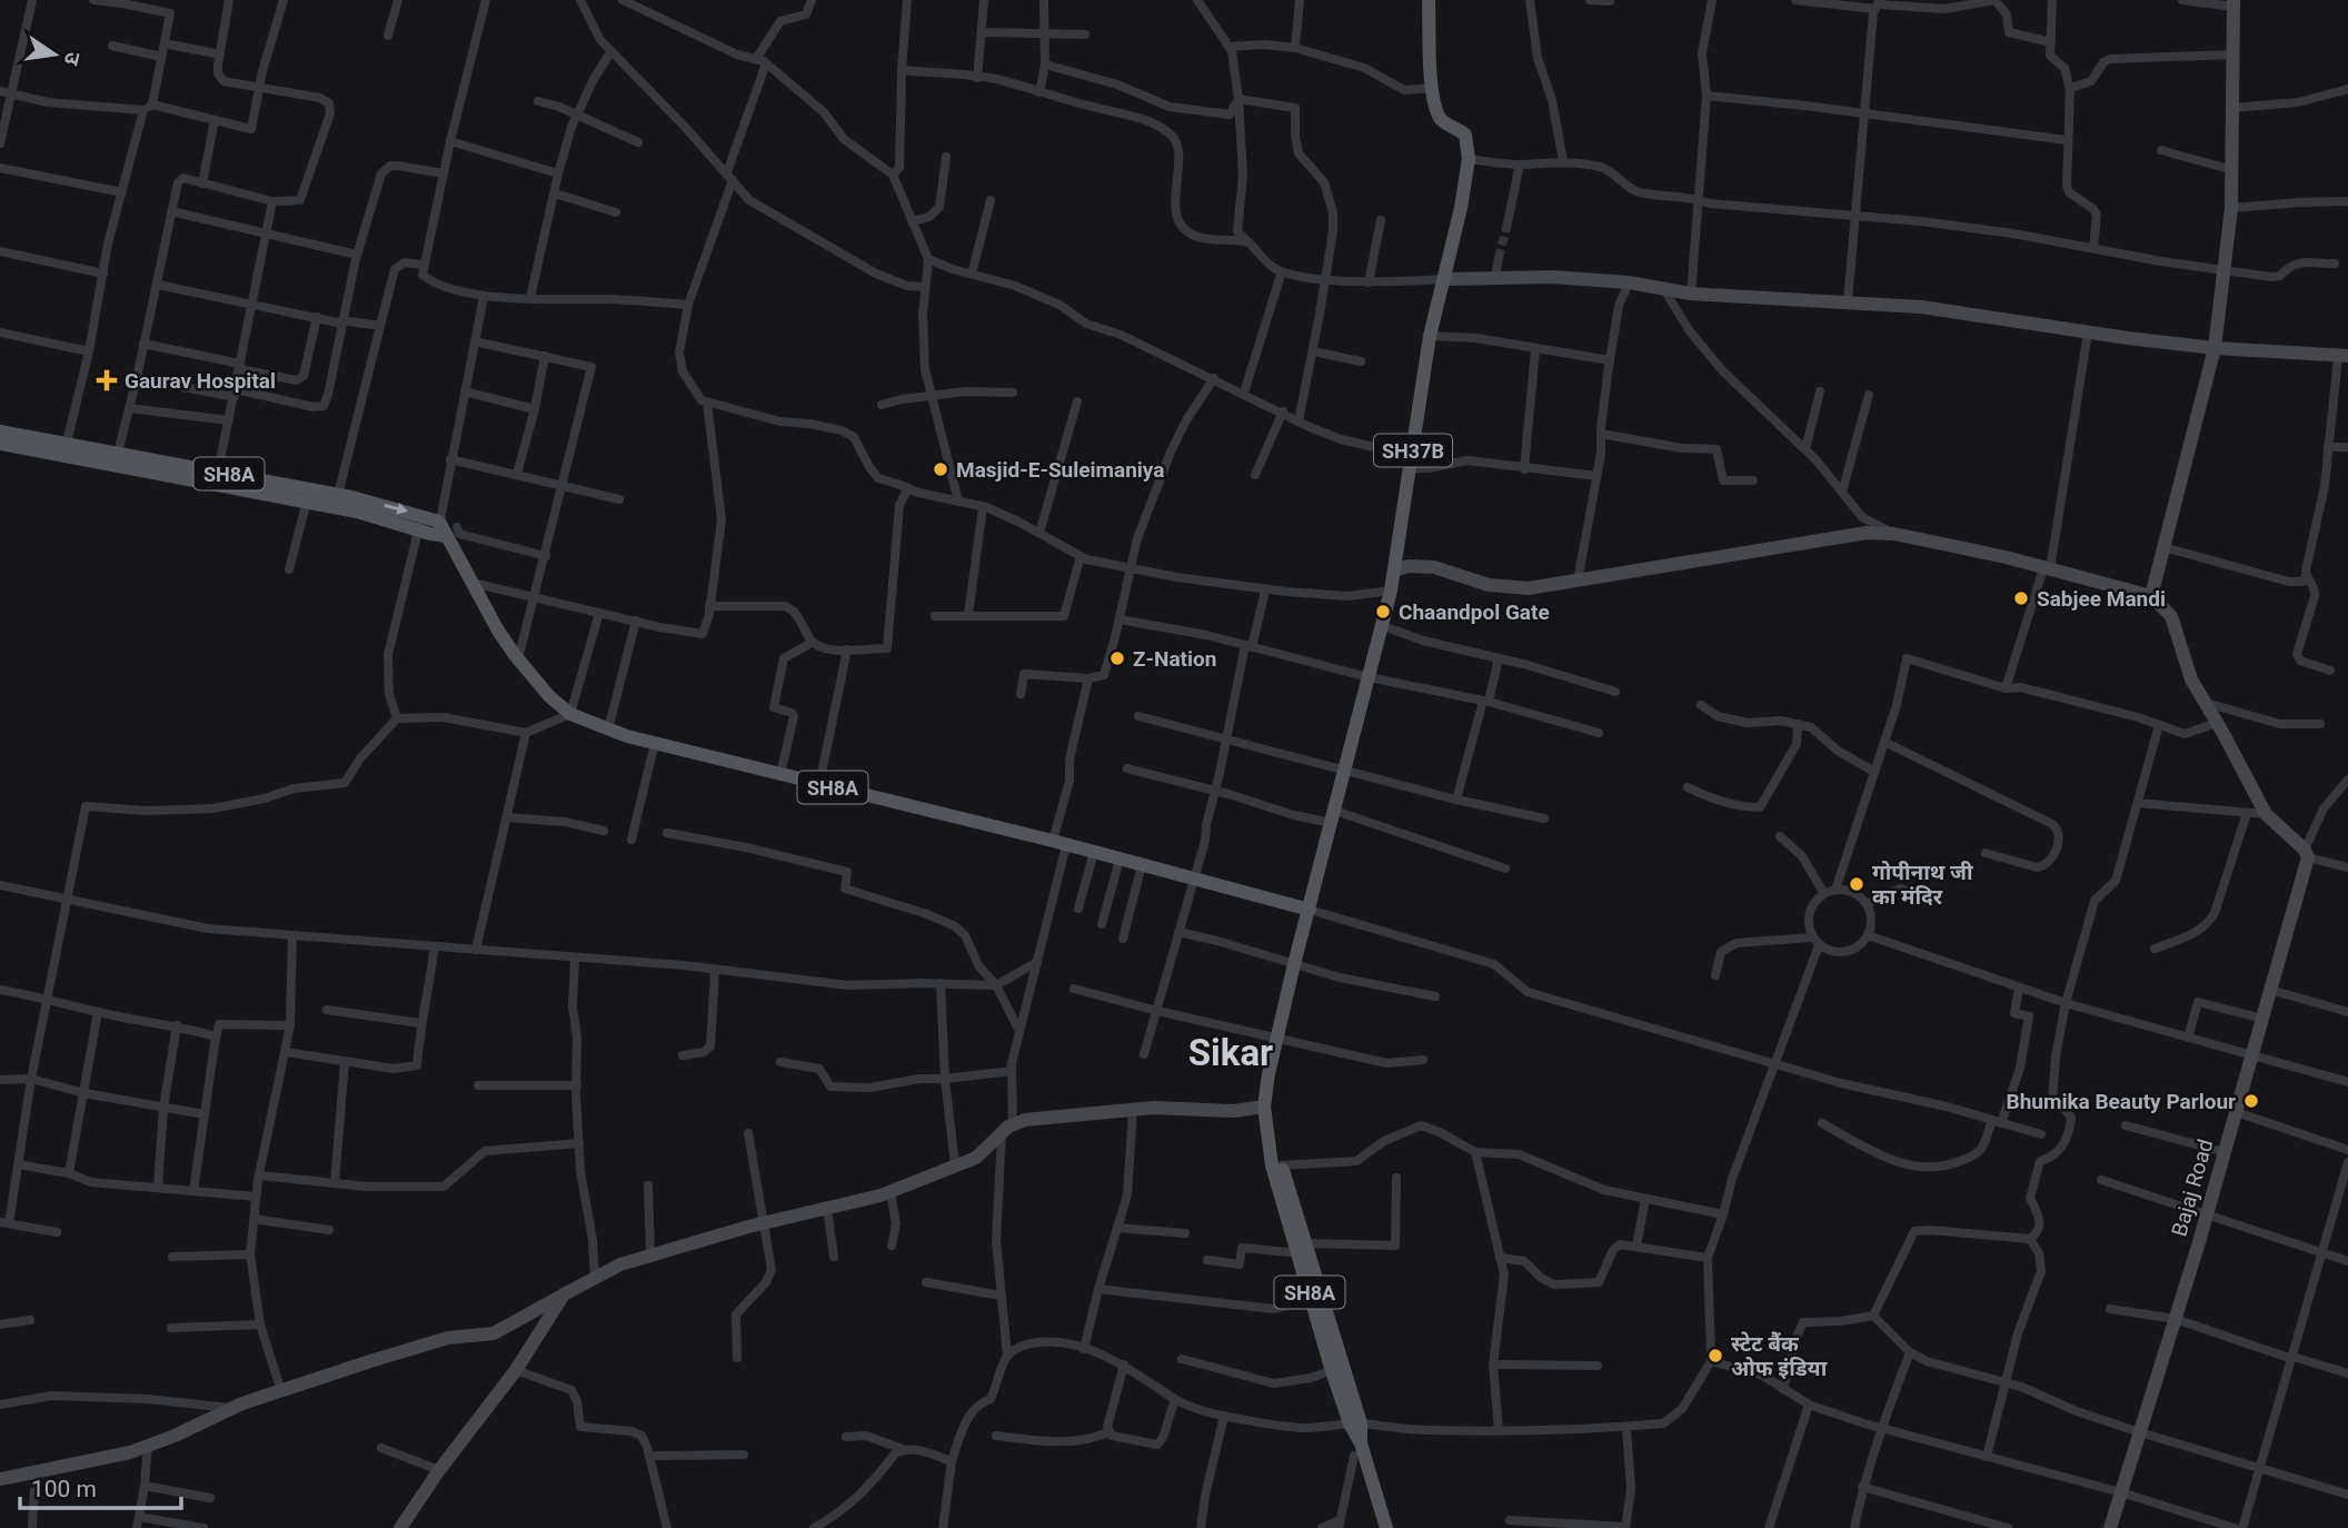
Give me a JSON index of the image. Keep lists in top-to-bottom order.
{
  "streets": {
    "main road": ["SH37B", "SH8A"],
    "street": ["Bajaj Road"]
  },
  "crossings": [
    ["SH37B", "SH8A"]
  ],
  "districts": ["Sikar"],
  "places": {
    "health": ["Gaurav Hospital"],
    "other": [
      "Masjid-E-Suleimaniya",
      "Sabjee Mandi",
      "Chaandpol Gate",
      "Z-Nation",
      "गोपीनाथ जी का मंदिर",
      "Bhumika Beauty Parlour",
      "स्टेट बेैंक ओफ इंडिया"
    ]
  },
  "scale_bar": "100 m",
  "north": "right"
}
